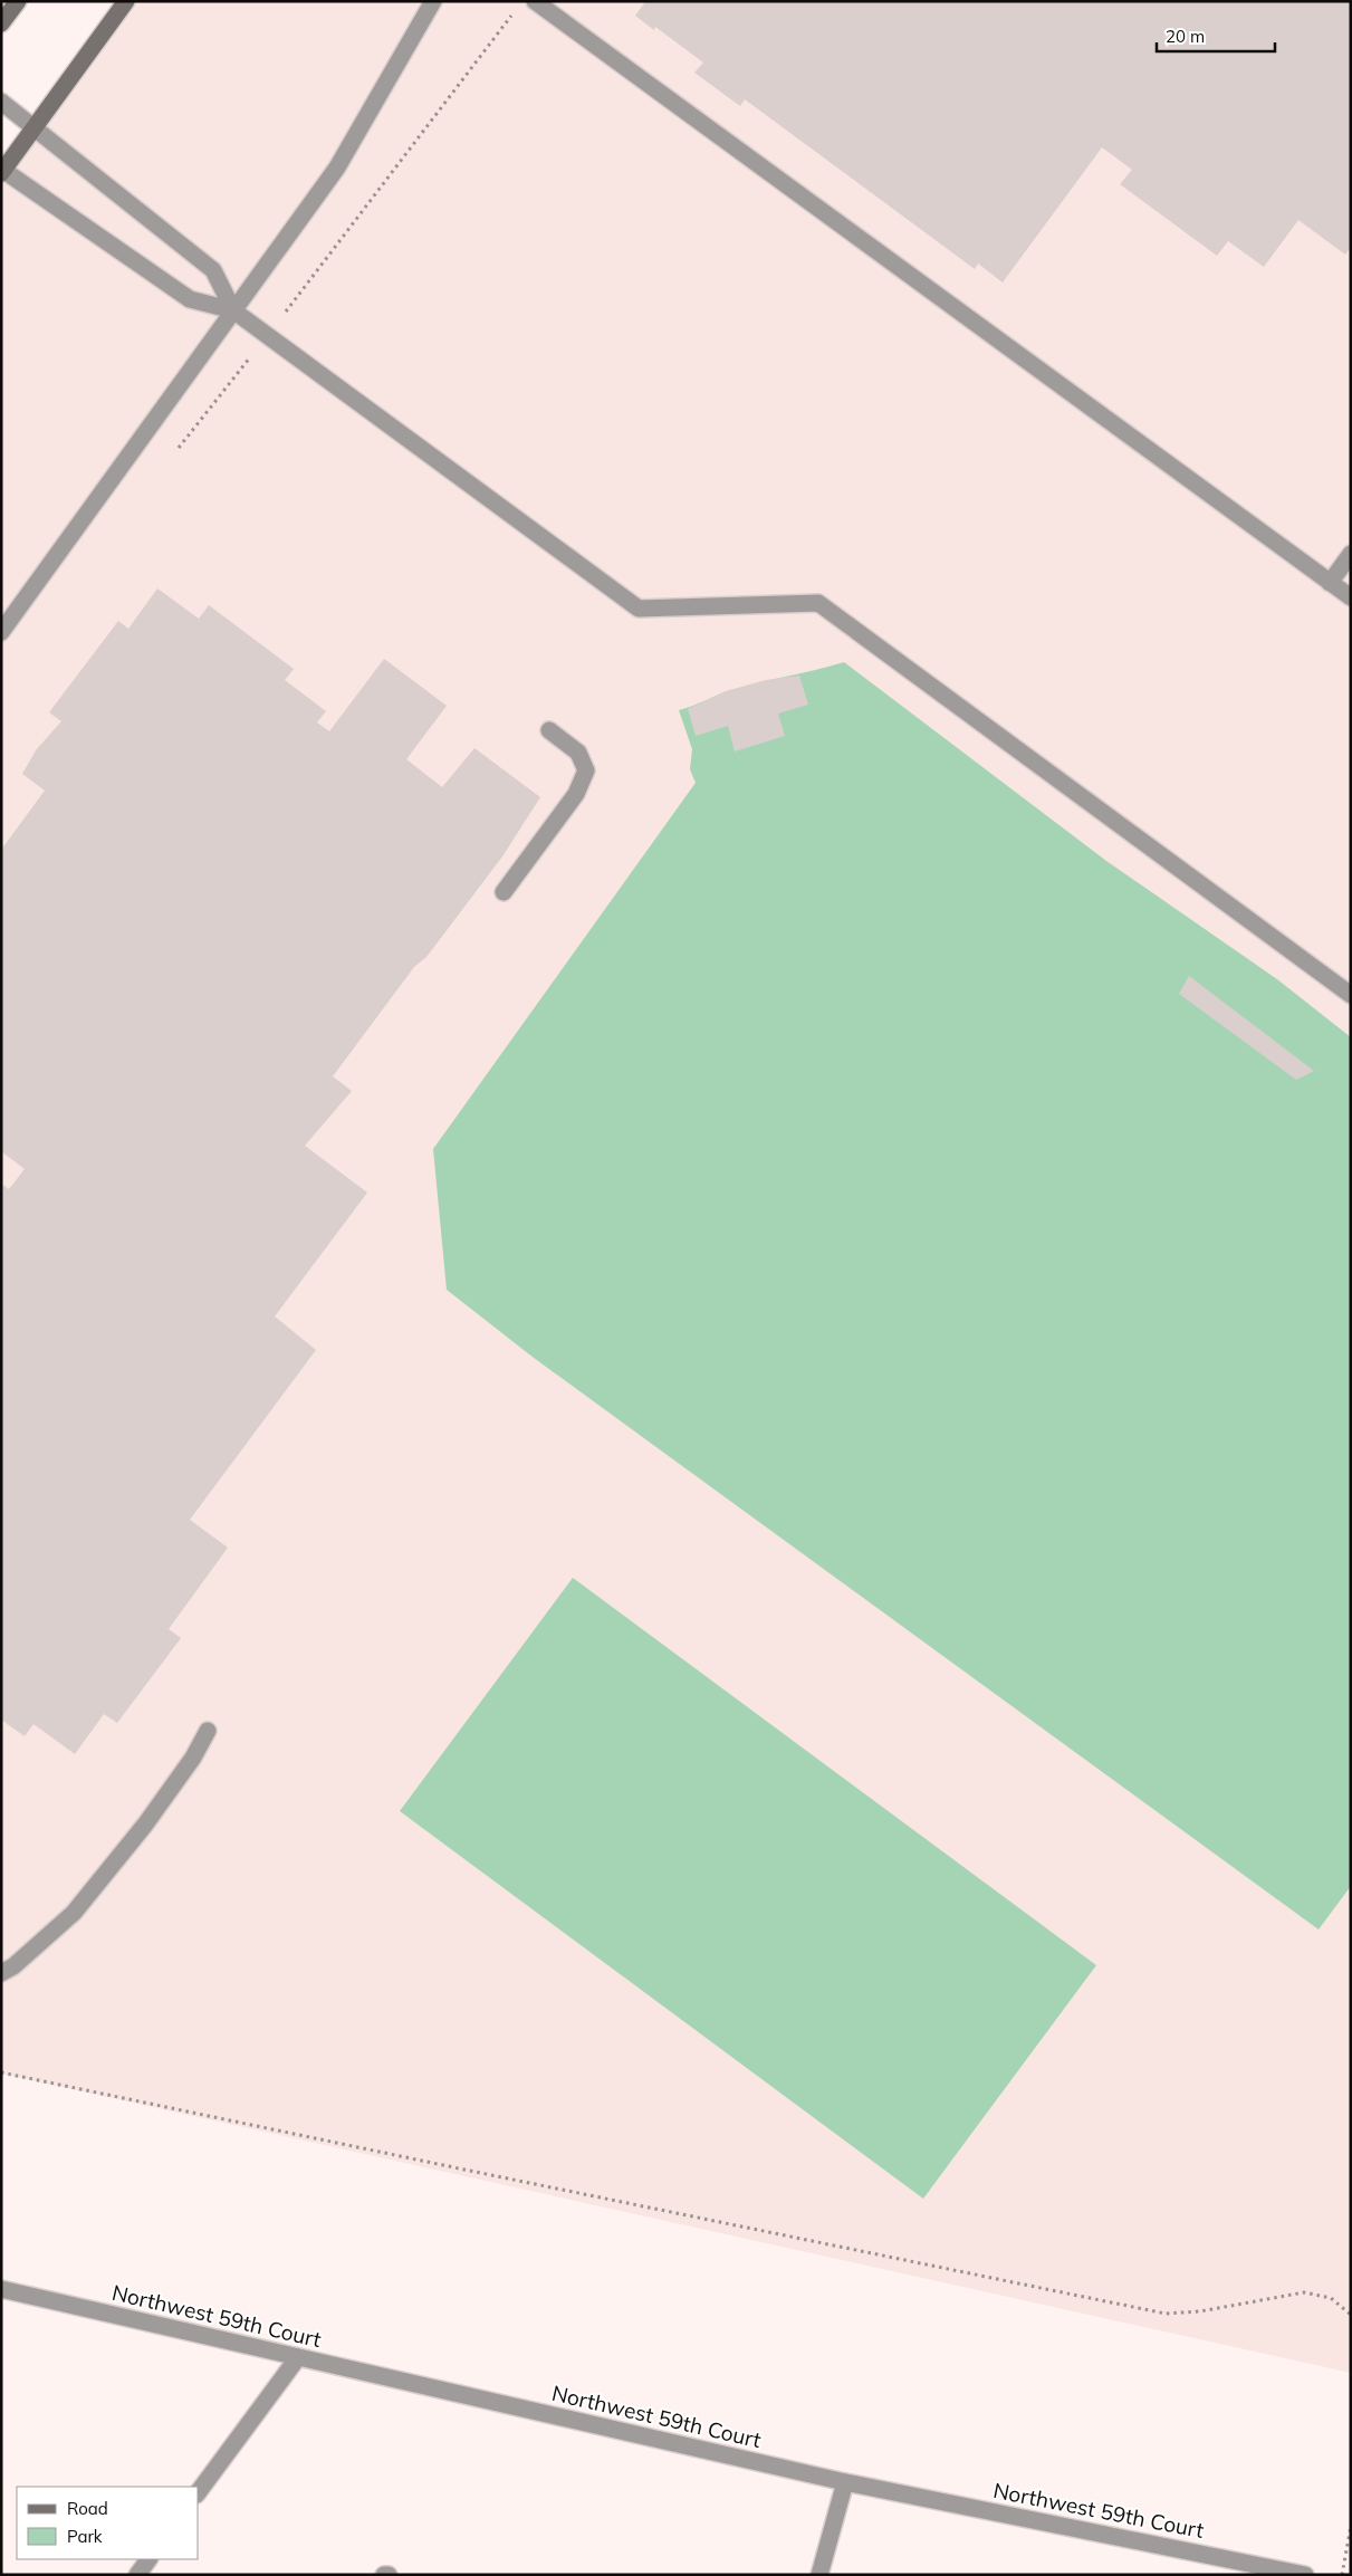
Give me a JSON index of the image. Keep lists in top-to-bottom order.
{
  "streets": {
    "street": ["Northwest 59th Court"]
  },
  "legend": ["Road", "Park"],
  "scale_bar": "20 m"
}
